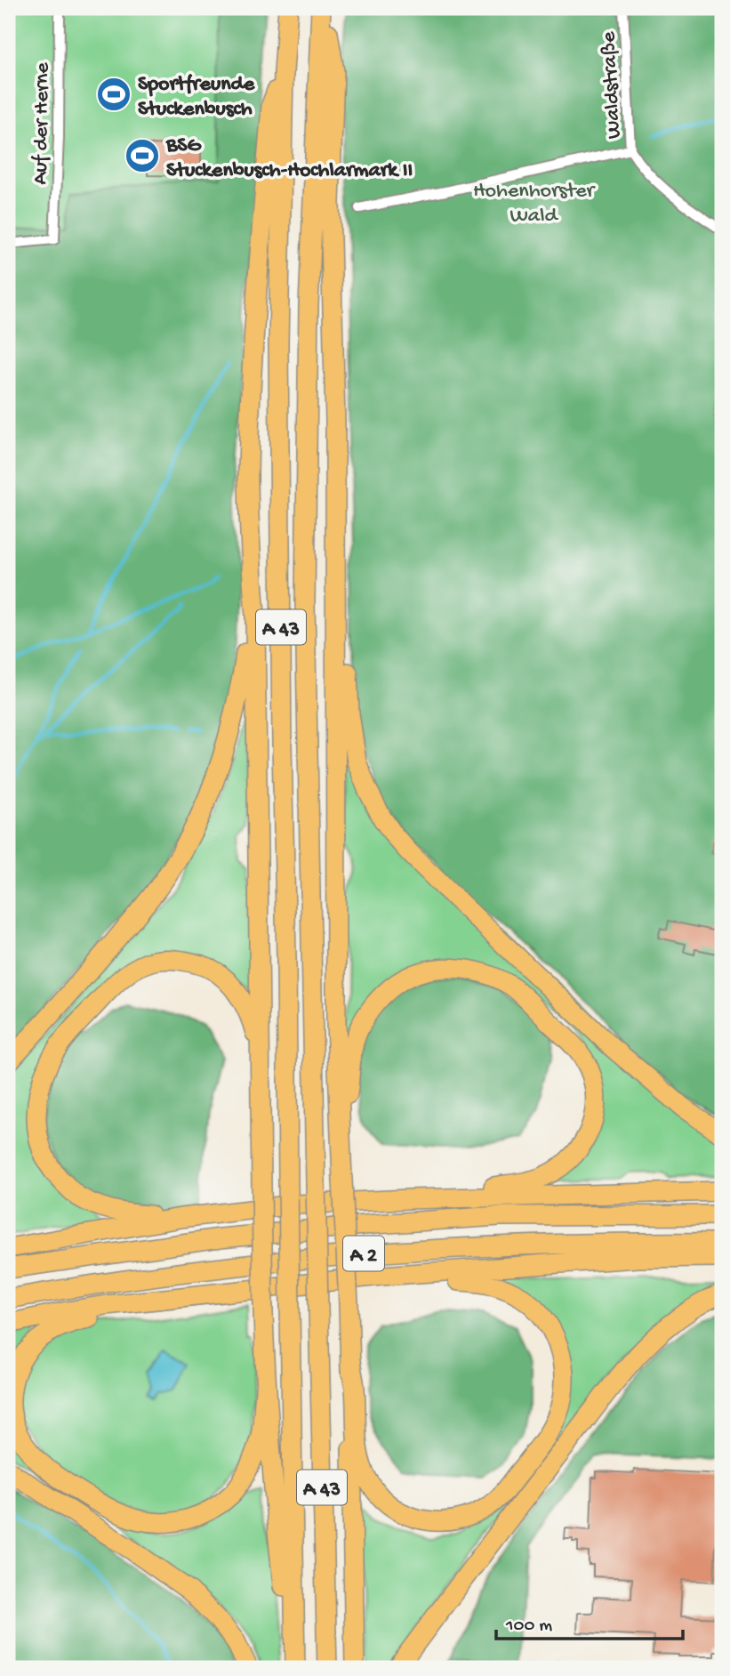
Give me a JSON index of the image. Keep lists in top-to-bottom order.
{
  "streets": {
    "highway": ["A 43", "A 2"],
    "street": ["Waldstraße", "Auf der Herne"]
  },
  "parks": ["Hohenhorster Wald"],
  "places": {
    "sports": ["Sportfreunde Stuckenbusch", "BSG Stuckenbusch-Hochlarmark II"]
  },
  "scale_bar": "100 m"
}
